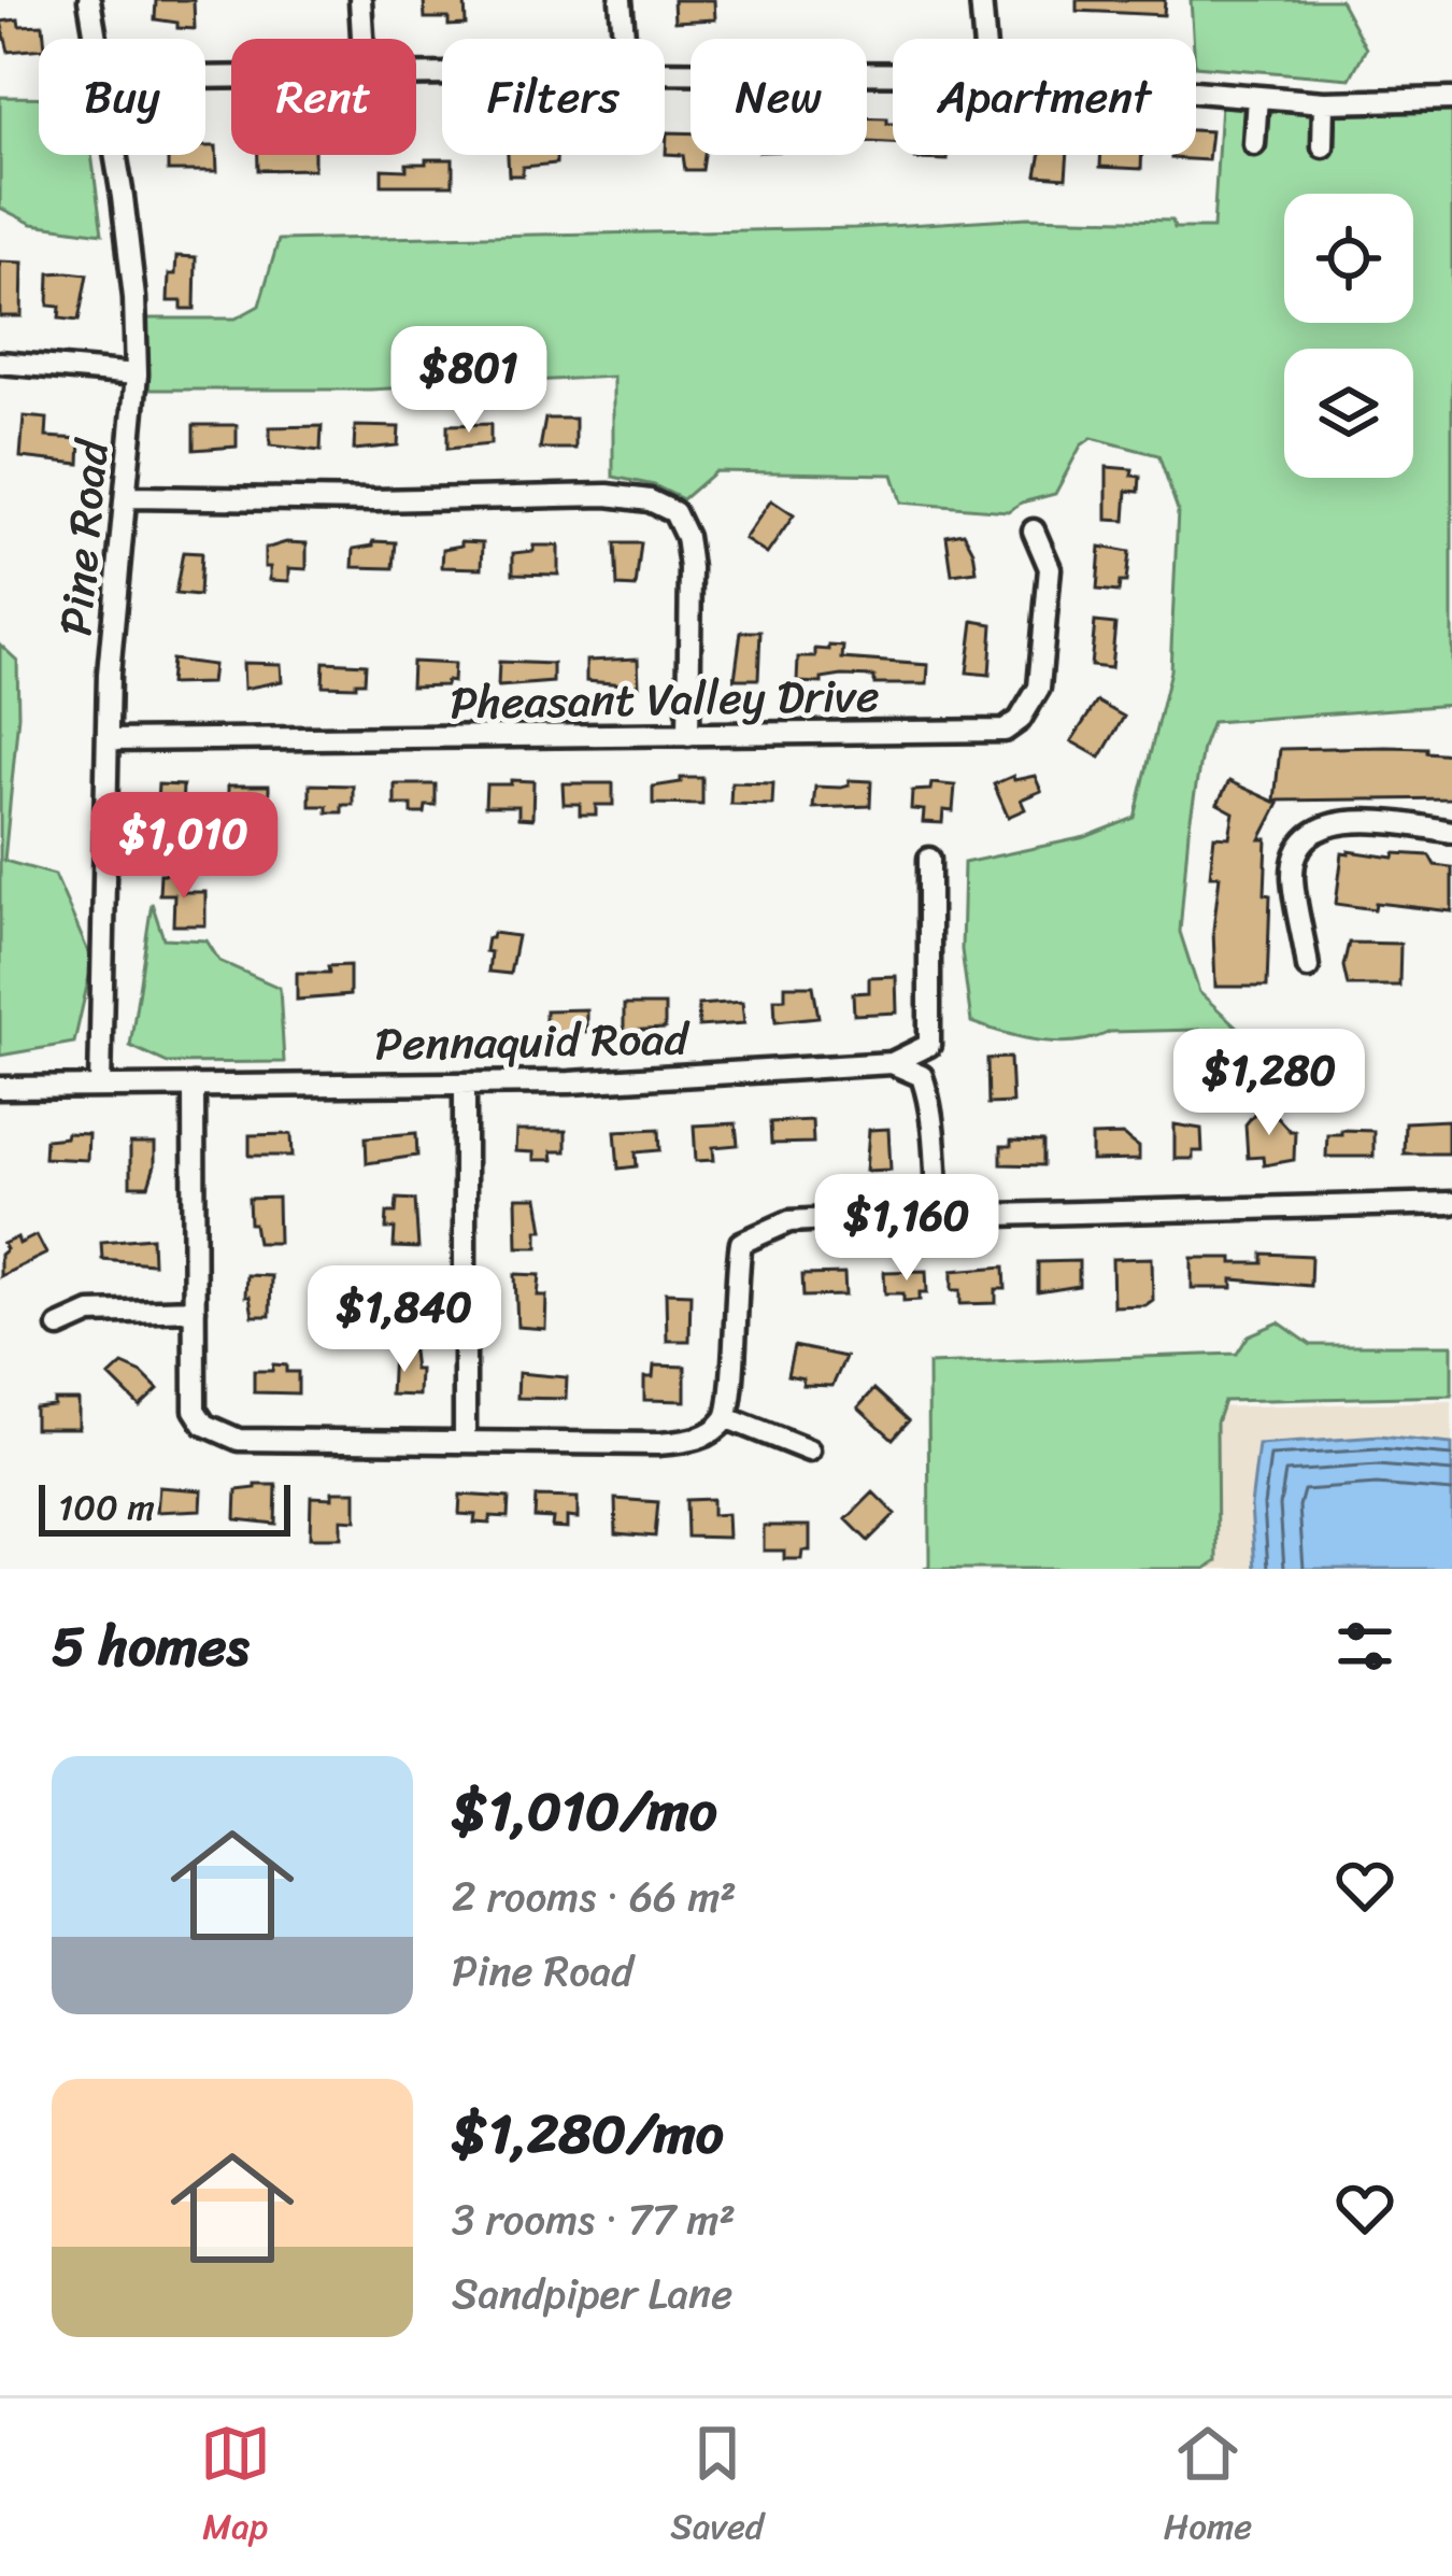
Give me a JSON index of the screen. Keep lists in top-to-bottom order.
{
  "streets": {
    "street": ["Pine Road", "Pheasant Valley Drive", "Pennaquid Road"]
  },
  "crossings": [
    ["Pine Road", "Pheasant Valley Drive"],
    ["Pine Road", "Pennaquid Road"]
  ],
  "scale_bar": "100 m",
  "page": {
    "chip": [
      "Buy",
      "Rent",
      "Filters",
      "New",
      "Apartment"
    ],
    "price": [
      "$801",
      "$1,010",
      "$1,280",
      "$1,160",
      "$1,840"
    ],
    "scale": "100 m",
    "heading": "5 homes",
    "list": [
      {
        "name": "$1,010/mo",
        "note": "2 rooms · 66 m² · Pine Road"
      },
      {
        "name": "$1,280/mo",
        "note": "3 rooms · 77 m² · Sandpiper Lane"
      }
    ],
    "tabs": ["Map", "Saved", "Home"]
  }
}
